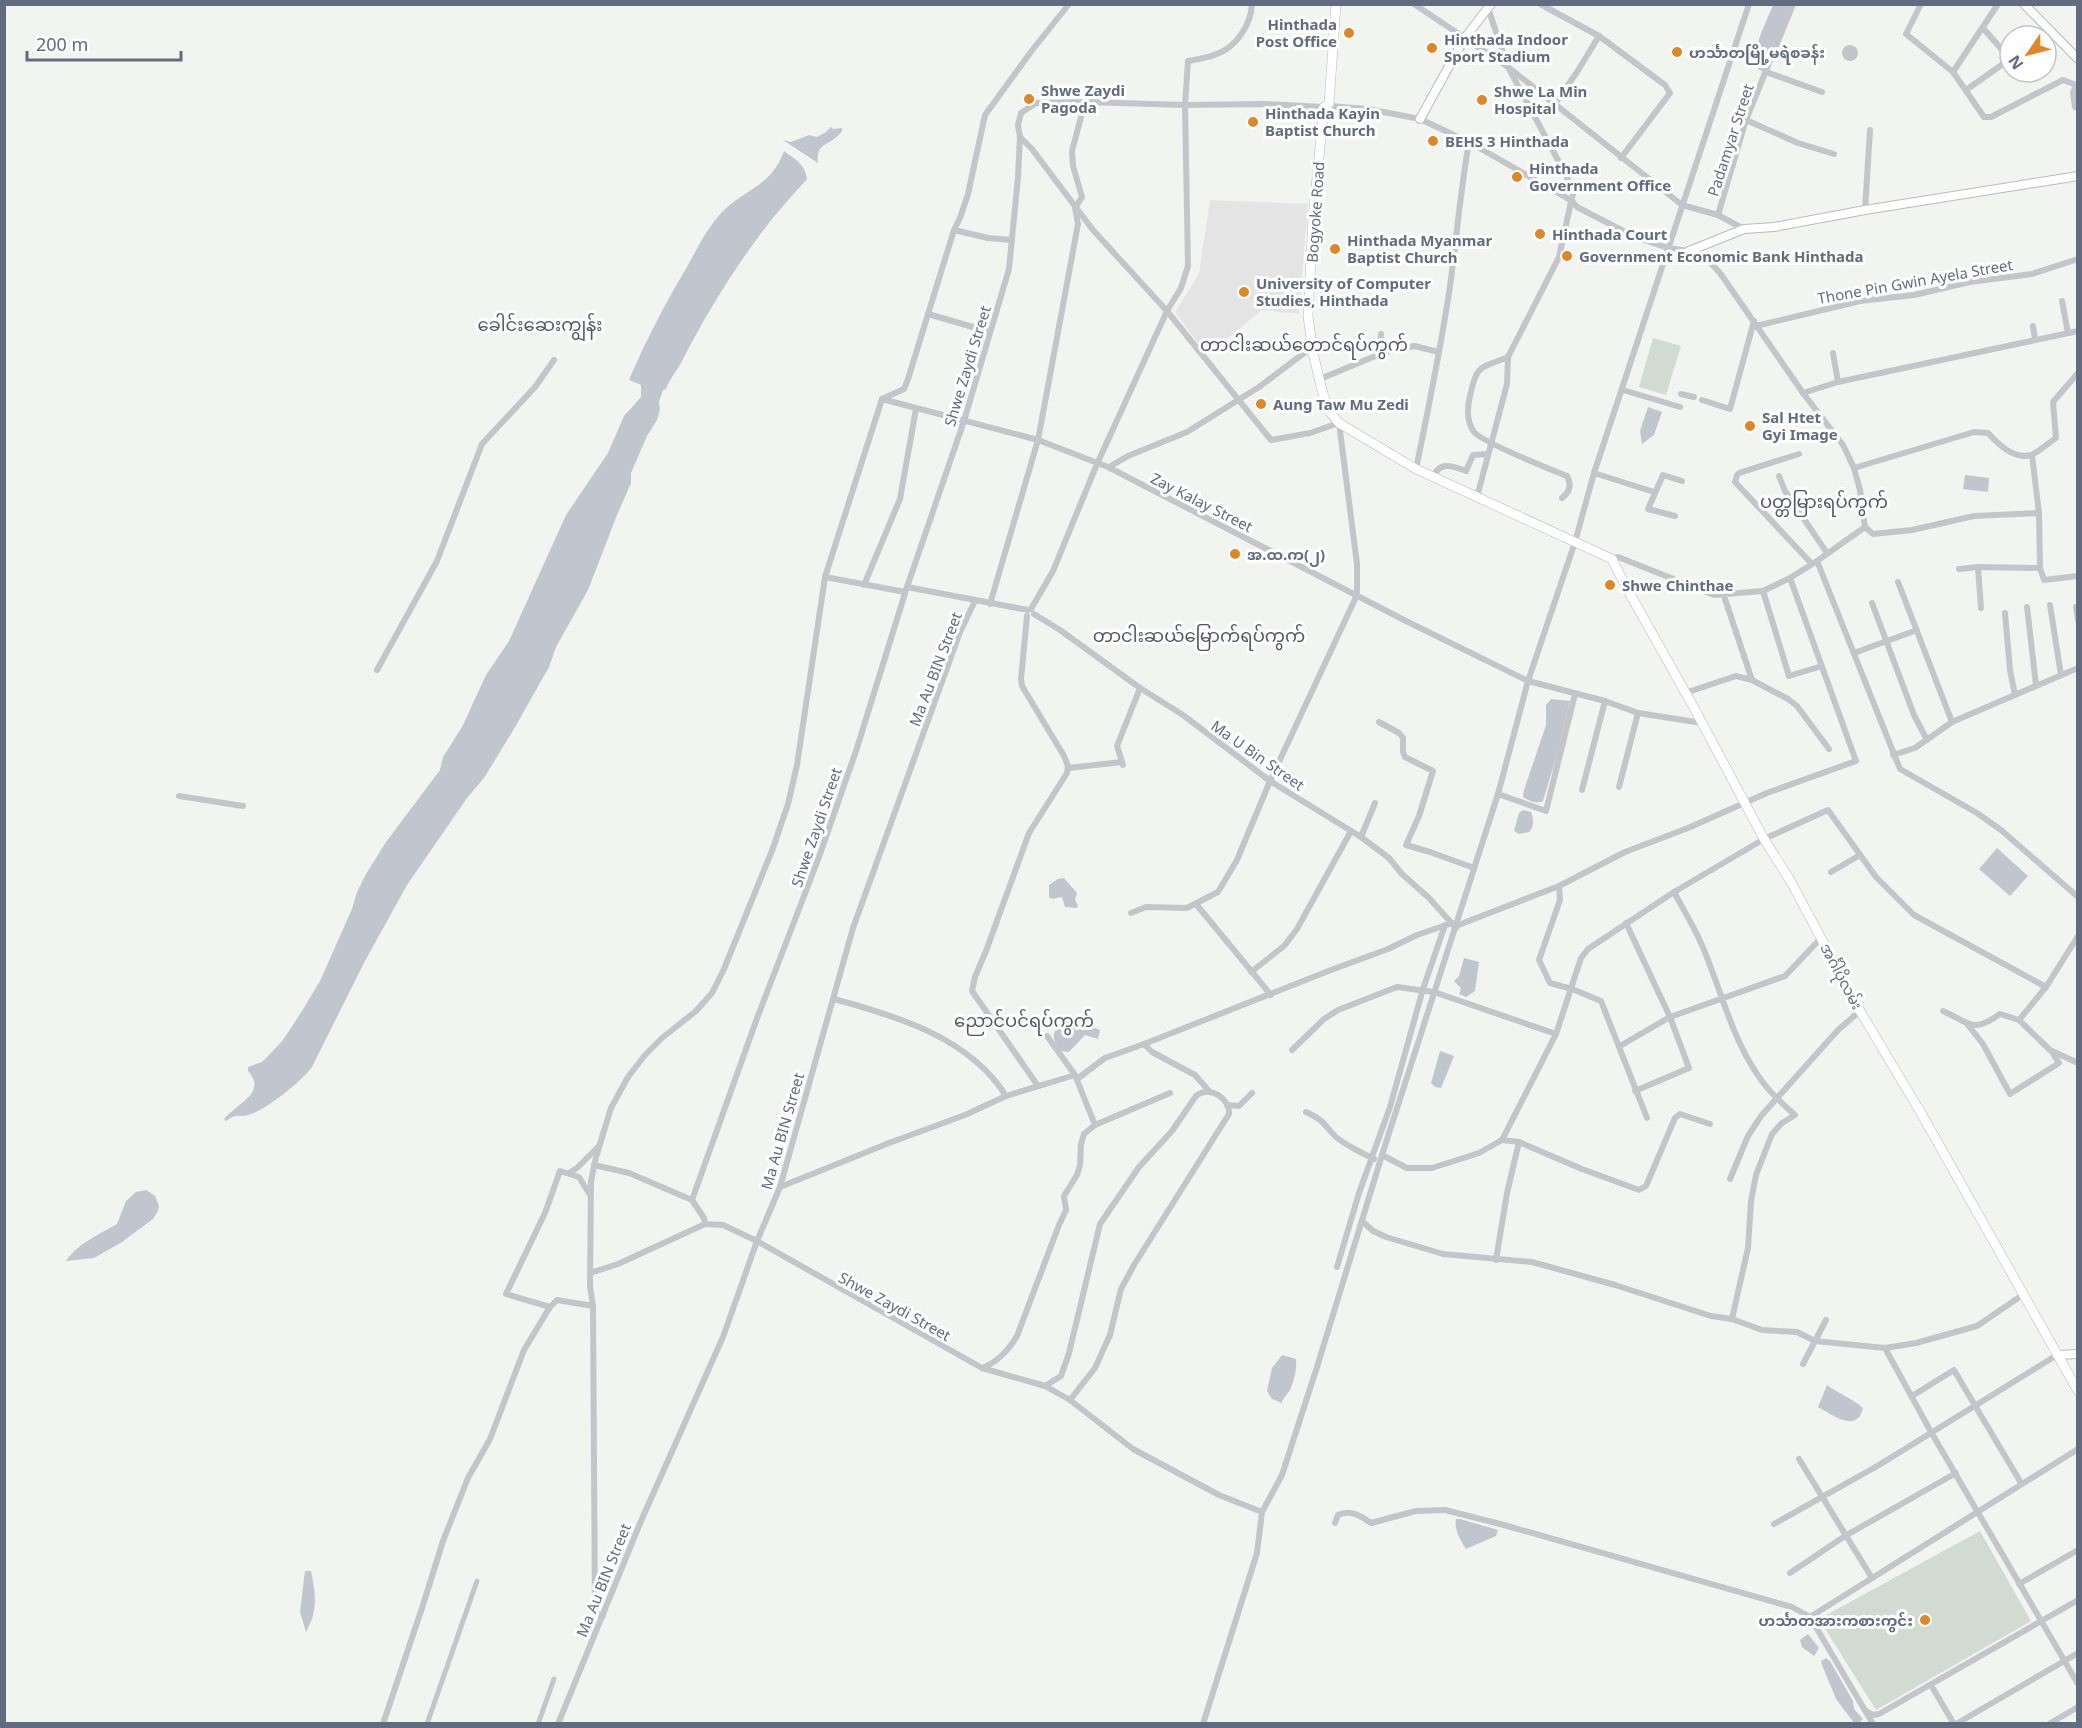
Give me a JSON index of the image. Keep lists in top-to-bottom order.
{
  "streets": {
    "main road": ["Bogyoke Road", "အင်္ဂါပိုလမ်း"],
    "street": [
      "Padamyar Street",
      "Thone Pin Gwin Ayela Street",
      "Shwe Zaydi Street",
      "Zay Kalay Street",
      "Ma Au BIN Street",
      "Ma U Bin Street"
    ]
  },
  "crossings": [
    ["Bogyoke Road", "Shwe Zaydi Street"],
    ["Shwe Zaydi Street", "Zay Kalay Street"],
    ["Shwe Zaydi Street", "Ma Au BIN Street"],
    ["Shwe Zaydi Street", "Ma U Bin Street"],
    ["Zay Kalay Street", "အင်္ဂါပိုလမ်း"],
    ["Ma Au BIN Street", "Ma U Bin Street"]
  ],
  "districts": [
    "ခေါင်းဆေးကျွန်း",
    "တာငါးဆယ်တောင်ရပ်ကွက်",
    "ပတ္တမြားရပ်ကွက်",
    "တာငါးဆယ်မြောက်ရပ်ကွက်",
    "ညောင်ပင်ရပ်ကွက်"
  ],
  "places": [
    "Hinthada Post Office",
    "Hinthada Indoor Sport Stadium",
    "ဟင်္သာတမြို့မရဲစခန်း",
    "Shwe Zaydi Pagoda",
    "Shwe La Min Hospital",
    "Hinthada Kayin Baptist Church",
    "BEHS 3 Hinthada",
    "Hinthada Government Office",
    "Hinthada Court",
    "Hinthada Myanmar Baptist Church",
    "Government Economic Bank Hinthada",
    "University of Computer Studies, Hinthada",
    "Aung Taw Mu Zedi",
    "Sal Htet Gyi Image",
    "အ.ထ.က(၂)",
    "Shwe Chinthae",
    "ဟင်္သာတအားကစားကွင်း"
  ],
  "scale_bar": "200 m",
  "north": "bottom left"
}
